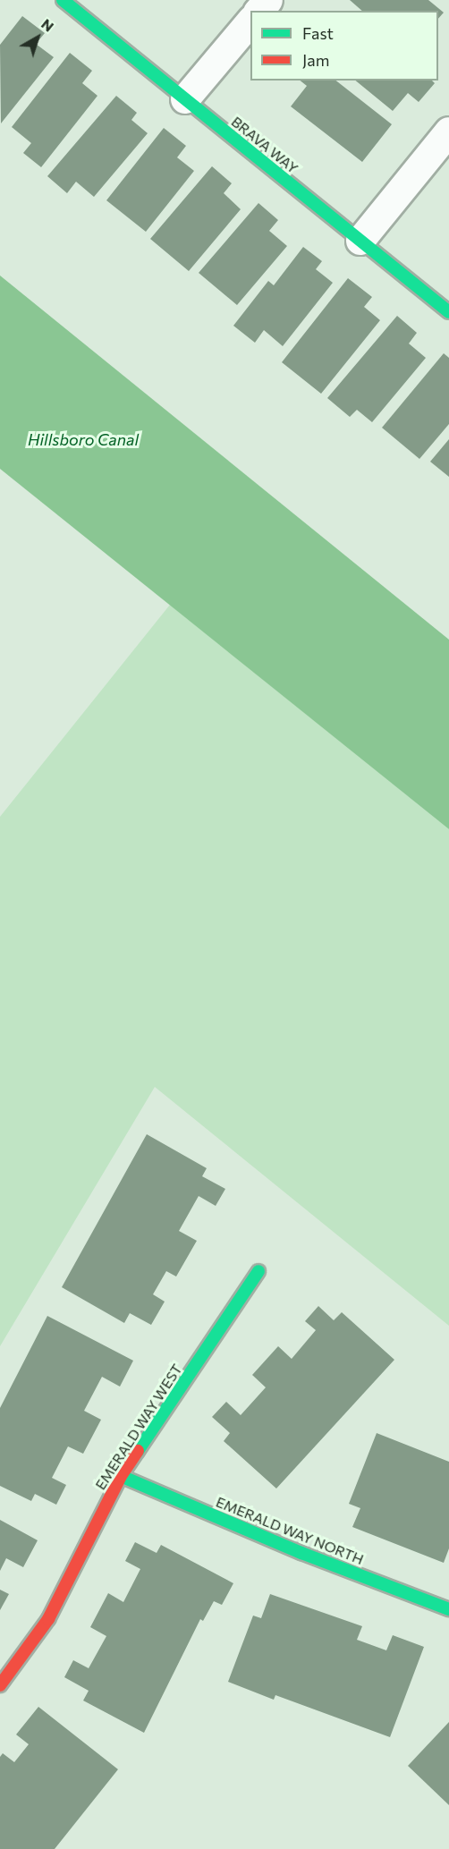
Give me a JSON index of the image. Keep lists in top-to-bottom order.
{
  "streets": {
    "street": ["BRAVA WAY", "EMERALD WAY WEST", "EMERALD WAY NORTH"]
  },
  "crossings": [
    ["EMERALD WAY WEST", "EMERALD WAY NORTH"]
  ],
  "water": ["Hillsboro Canal"],
  "legend": ["Fast", "Jam"],
  "north": "top right"
}
